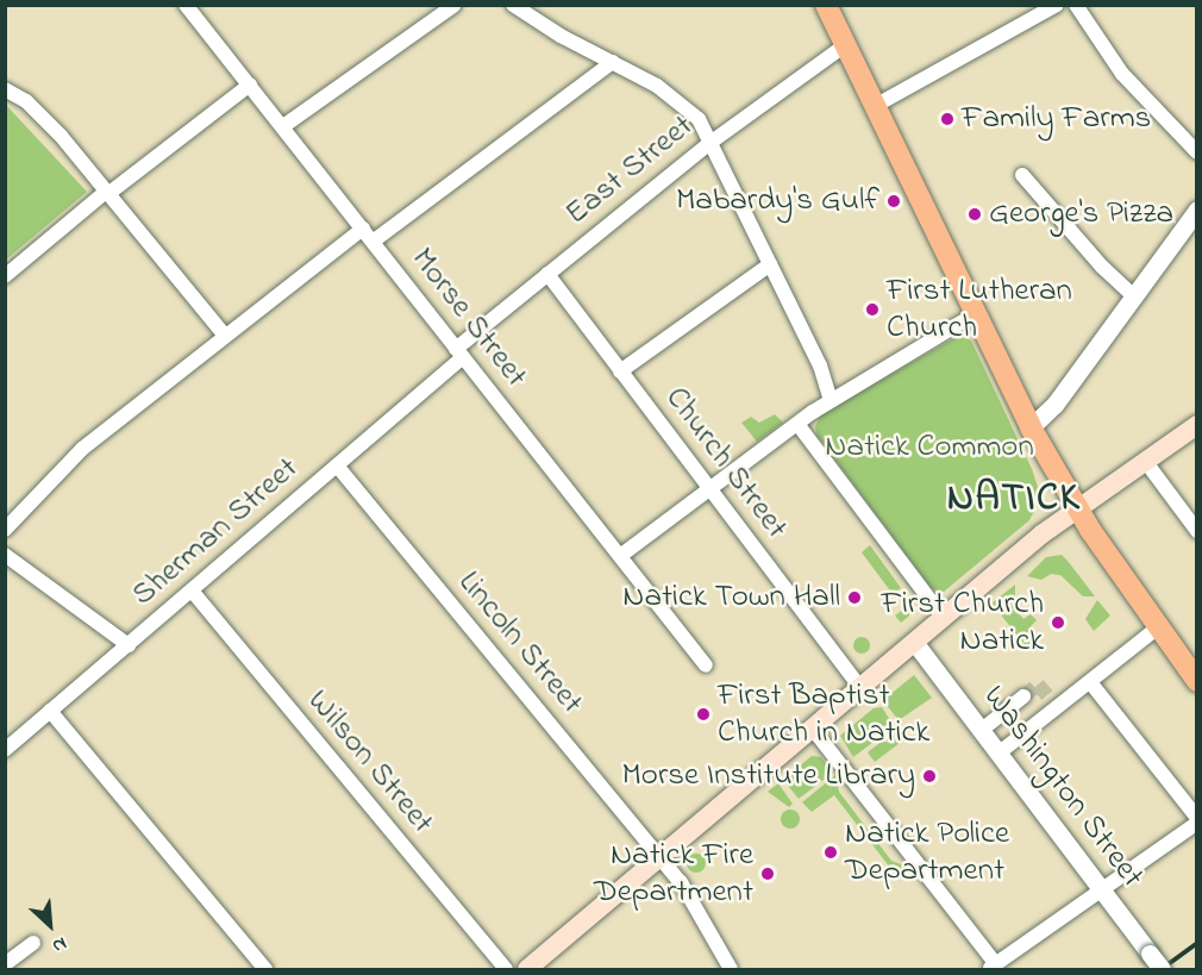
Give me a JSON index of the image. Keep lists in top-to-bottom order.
{
  "streets": {
    "street": [
      "East Street",
      "Morse Street",
      "Church Street",
      "Sherman Street",
      "Lincoln Street",
      "Wilson Street",
      "Washington Street"
    ]
  },
  "crossings": [
    ["East Street", "Morse Street"],
    ["East Street", "Church Street"],
    ["East Street", "Sherman Street"],
    ["Morse Street", "Sherman Street"],
    ["Sherman Street", "Lincoln Street"],
    ["Sherman Street", "Wilson Street"]
  ],
  "districts": ["NATICK"],
  "parks": ["Natick Common"],
  "places": [
    "Family Farms",
    "Mabardy's Gulf",
    "George's Pizza",
    "First Lutheran Church",
    "Natick Town Hall",
    "First Church Natick",
    "First Baptist Church in Natick",
    "Morse Institute Library",
    "Natick Police Department",
    "Natick Fire Department"
  ],
  "north": "bottom right"
}
